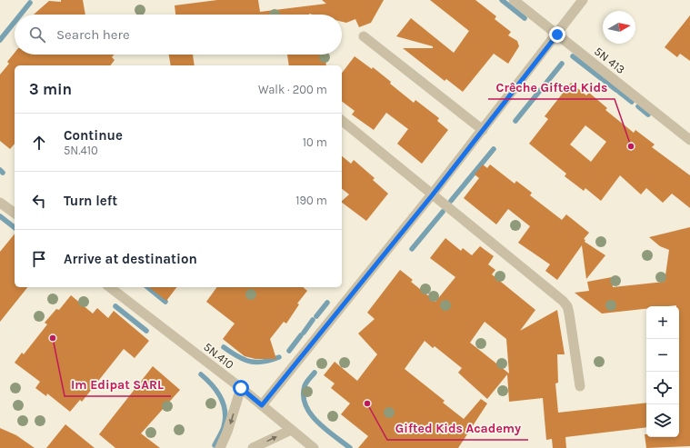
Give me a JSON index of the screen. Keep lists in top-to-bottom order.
{
  "streets": {
    "street": ["5N 413", "5N.410"]
  },
  "places": ["Crêche Gifted Kids", "Im Edipat SARL", "Gifted Kids Academy"],
  "north": "right",
  "page": {
    "search": "Search here",
    "heading": ["3 min", "Walk · 200 m"],
    "list": [
      ["Continue", "5N.410", "10 m"],
      ["Turn left", "190 m"],
      "Arrive at destination"
    ],
    "map_buttons": ["+", "−"]
  }
}
